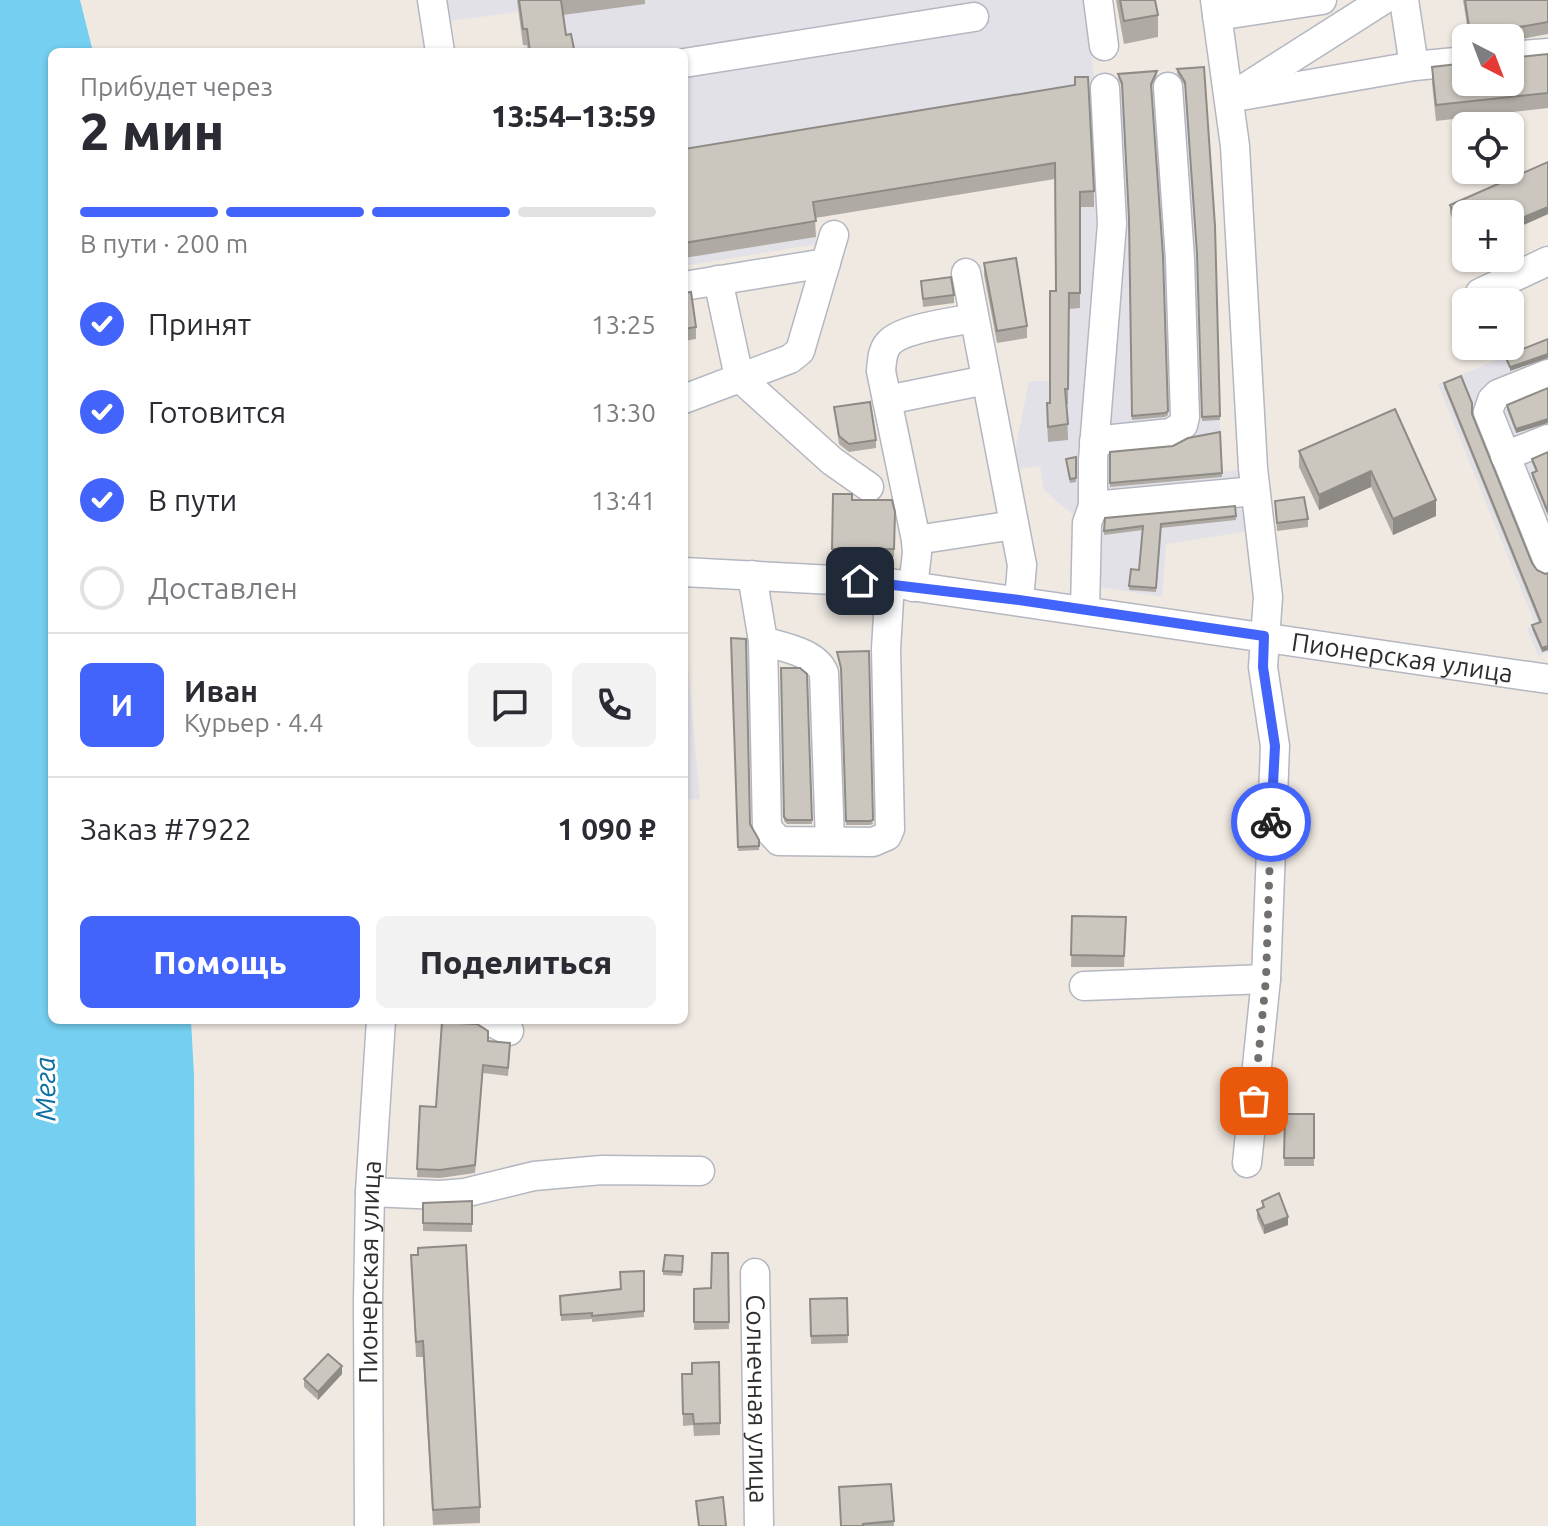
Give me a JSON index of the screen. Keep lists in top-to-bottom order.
{
  "streets": {
    "street": ["Пионерская улица", "Солнечная улица"]
  },
  "water": ["Мега"],
  "north": "bottom right",
  "page": {
    "map_buttons": ["+", "−"],
    "heading": ["2 мин", "Прибудет через", "13:54–13:59"],
    "panel": [
      "Иван",
      "Курьер · 4.4",
      "Заказ #7922",
      "1 090 ₽"
    ],
    "bar": "В пути · 200 m",
    "list": [
      ["Принят", "13:25"],
      ["Готовится", "13:30"],
      ["В пути", "13:41"],
      "Доставлен"
    ],
    "round": "И",
    "buttons": ["Помощь", "Поделиться"]
  }
}
